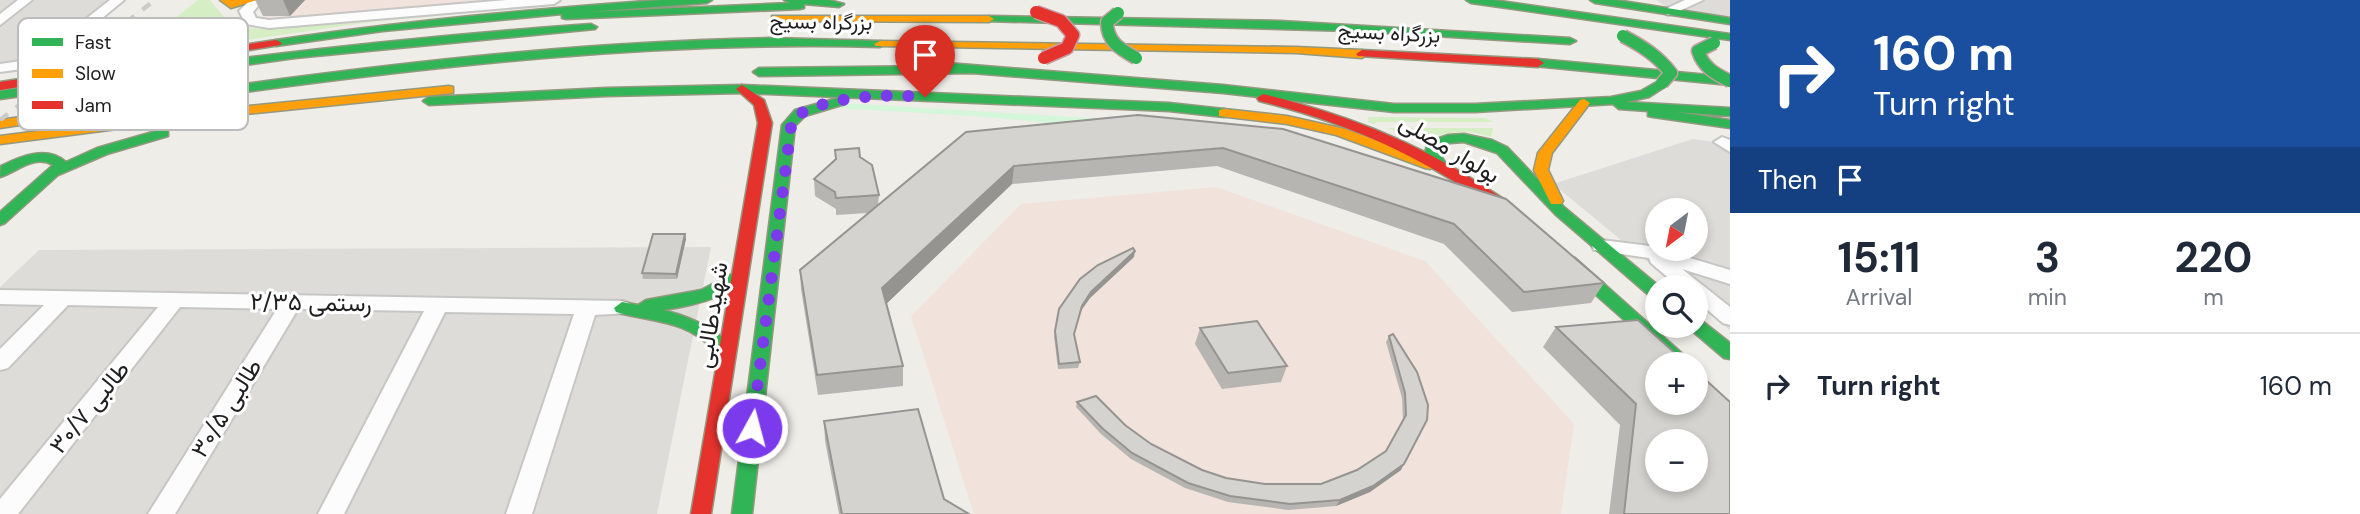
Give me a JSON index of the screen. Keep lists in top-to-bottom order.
{
  "streets": {
    "main road": ["بزرگراه بسیج", "بولوار مصلی", "شهیدطالبی"],
    "street": ["رستمی ۲/۳۵", "طالبی ۳۰/۷", "طالبی ۳۰/۵"]
  },
  "crossings": [
    ["رستمی ۲/۳۵", "طالبی ۳۰/۷"],
    ["رستمی ۲/۳۵", "طالبی ۳۰/۵"]
  ],
  "legend": ["Fast", "Slow", "Jam"],
  "north": "bottom left",
  "page": {
    "turn": ["160 m", "Turn right"],
    "then": "Then",
    "map_buttons": ["+", "−"],
    "eta": [
      "15:11",
      "Arrival",
      "3",
      "min",
      "220",
      "m"
    ],
    "list": [
      {
        "name": "Turn right",
        "value": "160 m"
      }
    ]
  }
}
